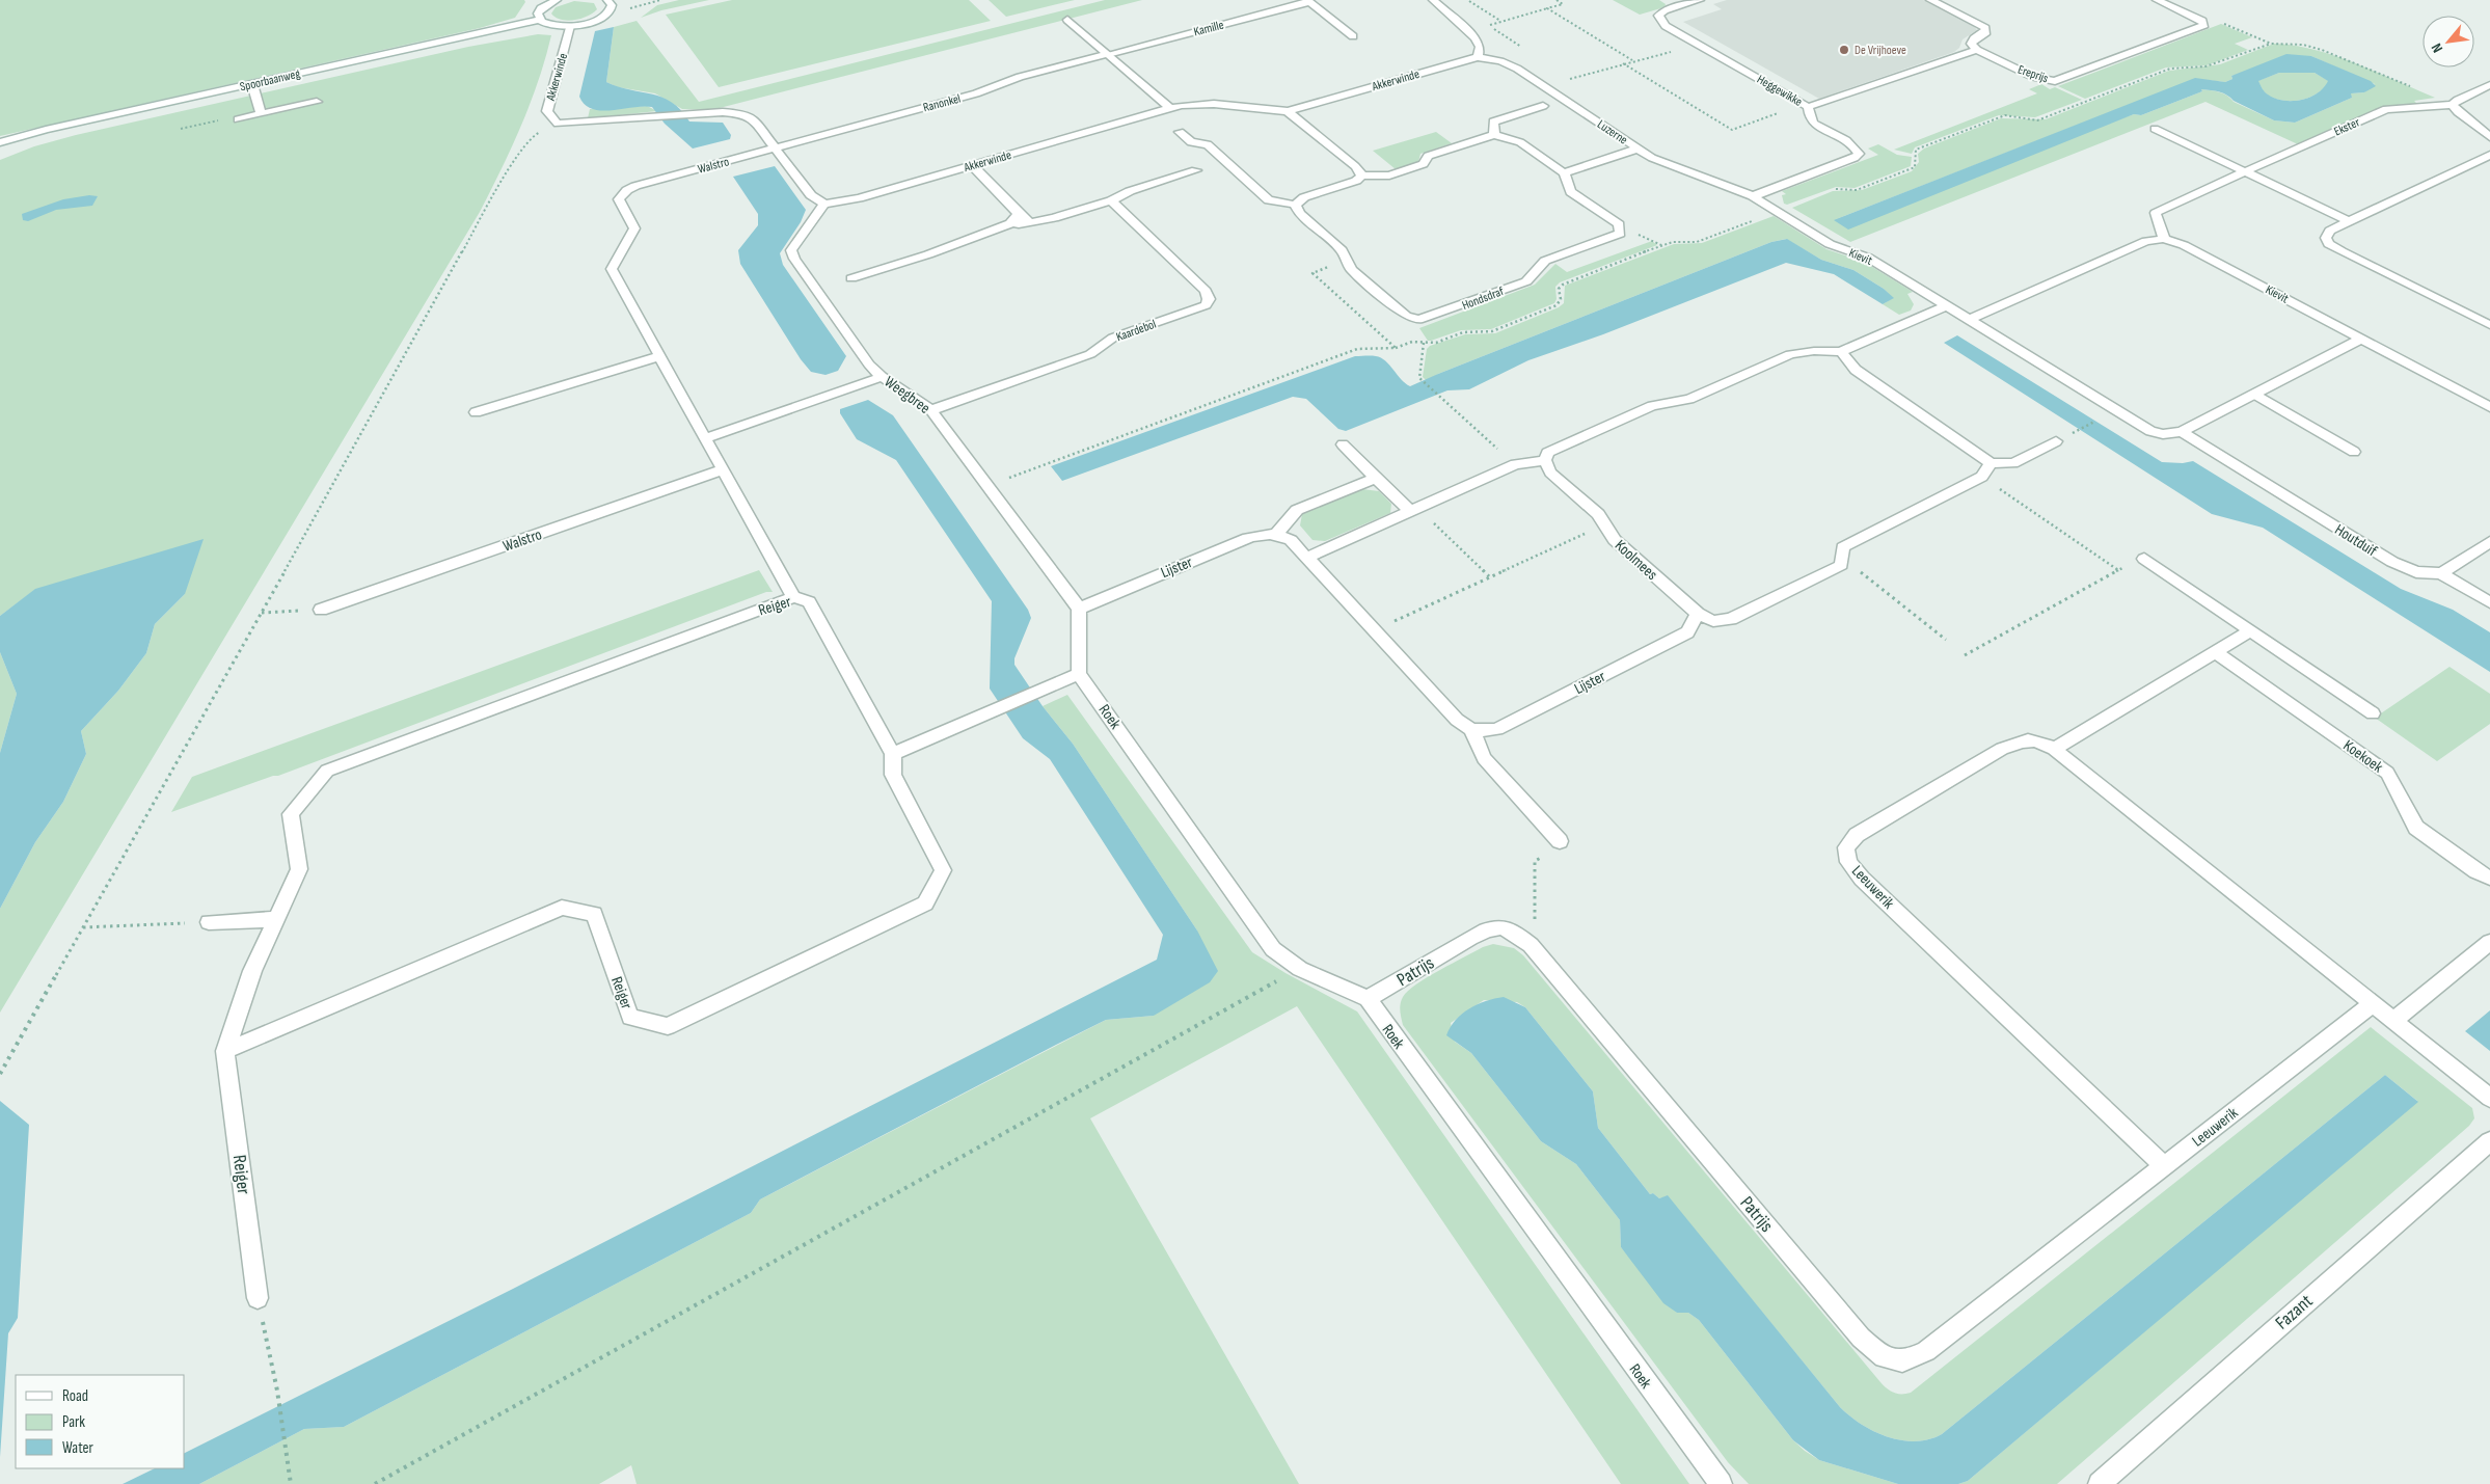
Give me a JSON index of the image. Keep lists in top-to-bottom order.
{
  "streets": {
    "street": [
      "Kamille",
      "Ereprijs",
      "Akkerwinde",
      "Spoorbaanweg",
      "Heggewikke",
      "Ranonkel",
      "Ekster",
      "Luzerne",
      "Walstro",
      "Kievit",
      "Hondsdraf",
      "Kaardebol",
      "Weegbree",
      "Houtduif",
      "Koolmees",
      "Lijster",
      "Reiger",
      "Roek",
      "Koekoek",
      "Leeuwerik",
      "Patrijs",
      "Fazant"
    ]
  },
  "crossings": [
    ["Kamille", "Ranonkel"],
    ["Akkerwinde", "Ranonkel"],
    ["Akkerwinde", "Luzerne"],
    ["Akkerwinde", "Walstro"],
    ["Akkerwinde", "Weegbree"],
    ["Heggewikke", "Luzerne"],
    ["Heggewikke", "Kievit"],
    ["Ranonkel", "Walstro"],
    ["Luzerne", "Kievit"],
    ["Walstro", "Reiger"],
    ["Kievit", "Houtduif"],
    ["Kaardebol", "Weegbree"],
    ["Weegbree", "Lijster"],
    ["Koolmees", "Lijster"],
    ["Roek", "Patrijs"],
    ["Leeuwerik", "Patrijs"]
  ],
  "places": ["De Vrijhoeve"],
  "legend": ["Road", "Park", "Water"],
  "north": "bottom left"
}
